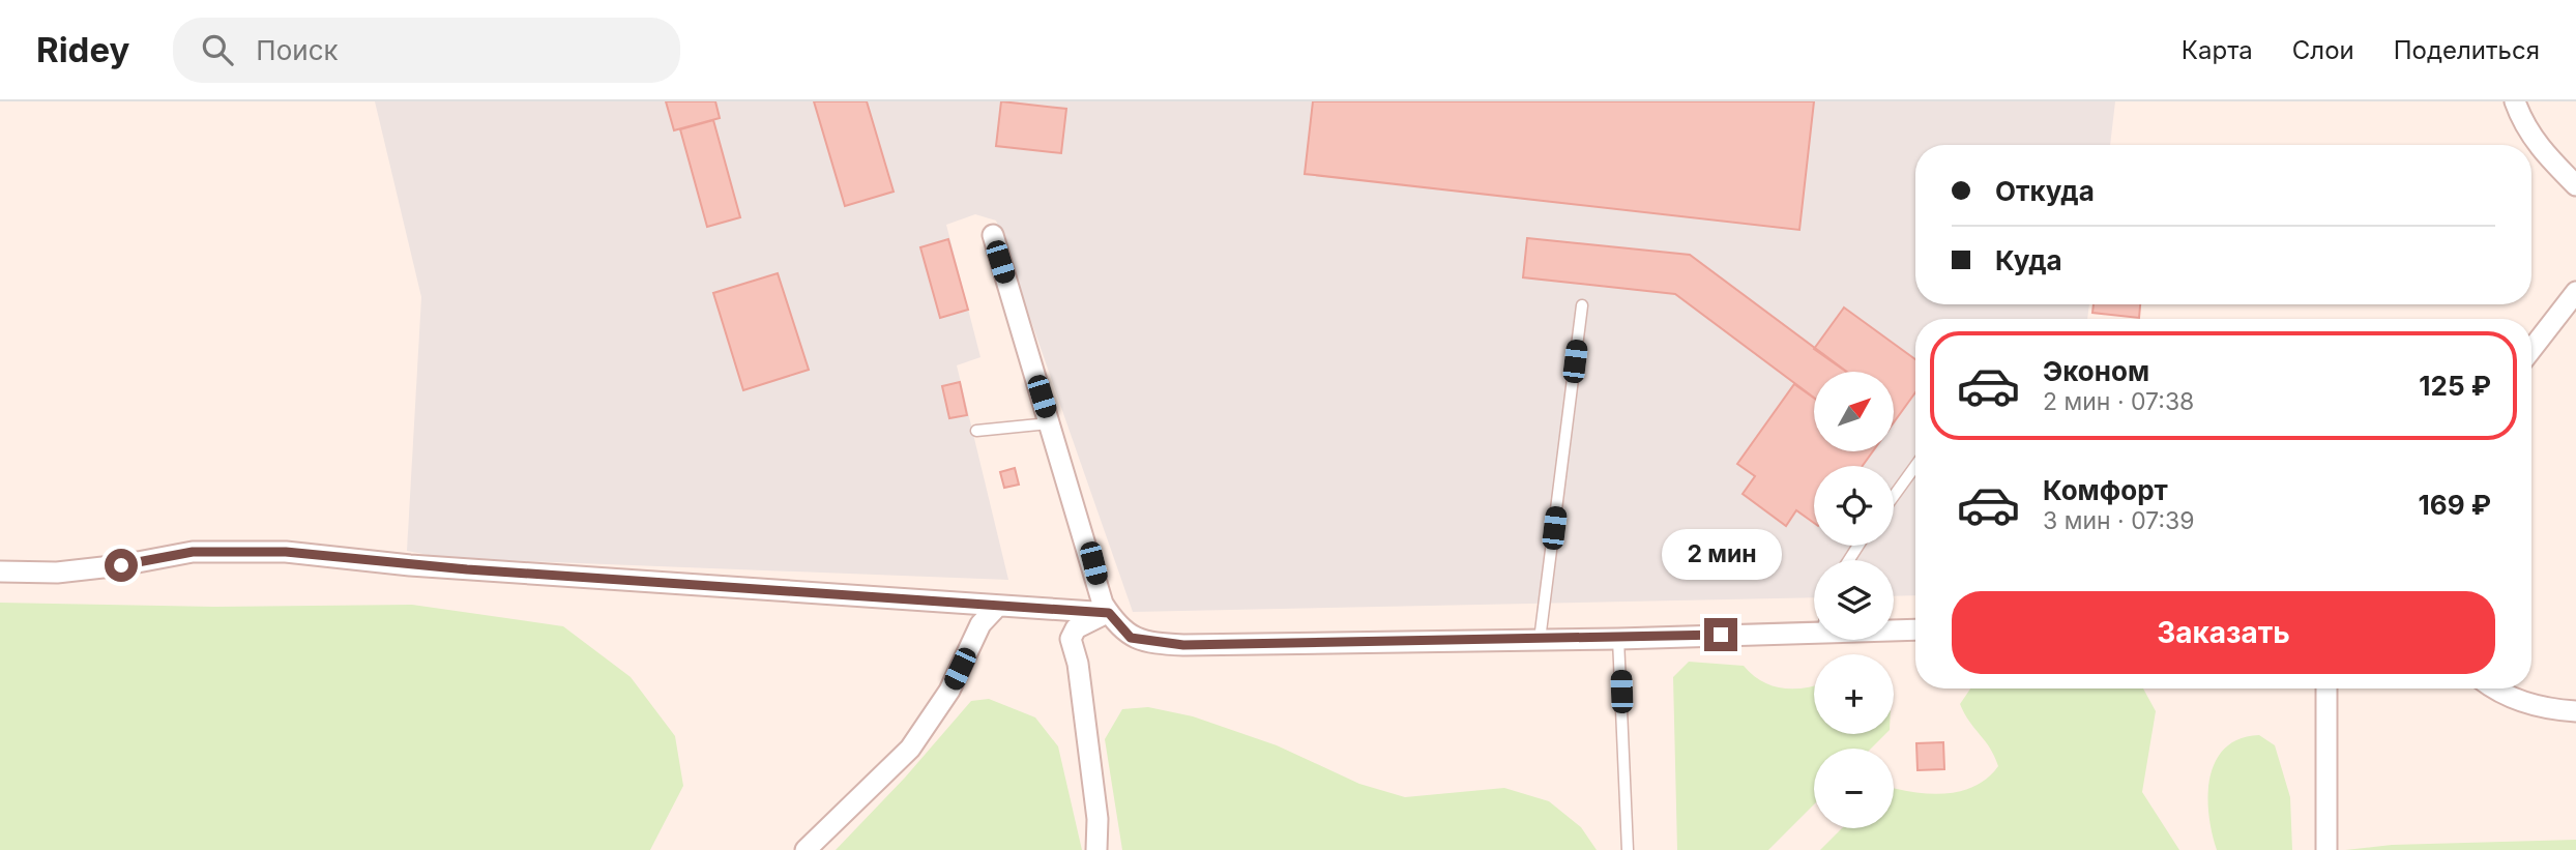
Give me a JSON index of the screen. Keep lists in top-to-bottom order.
{
  "north": "top right",
  "page": {
    "header": "Ridey",
    "search": "Поиск",
    "nav": ["Карта", "Слои", "Поделиться"],
    "banner": ["Откуда", "Куда"],
    "list": [
      {
        "name": "Эконом",
        "note": "2 мин · 07:38",
        "value": "125 ₽"
      },
      {
        "name": "Комфорт",
        "note": "3 мин · 07:39",
        "value": "169 ₽"
      }
    ],
    "map_buttons": ["+", "−"],
    "bubble": "2 мин",
    "buttons": "Заказать"
  }
}
